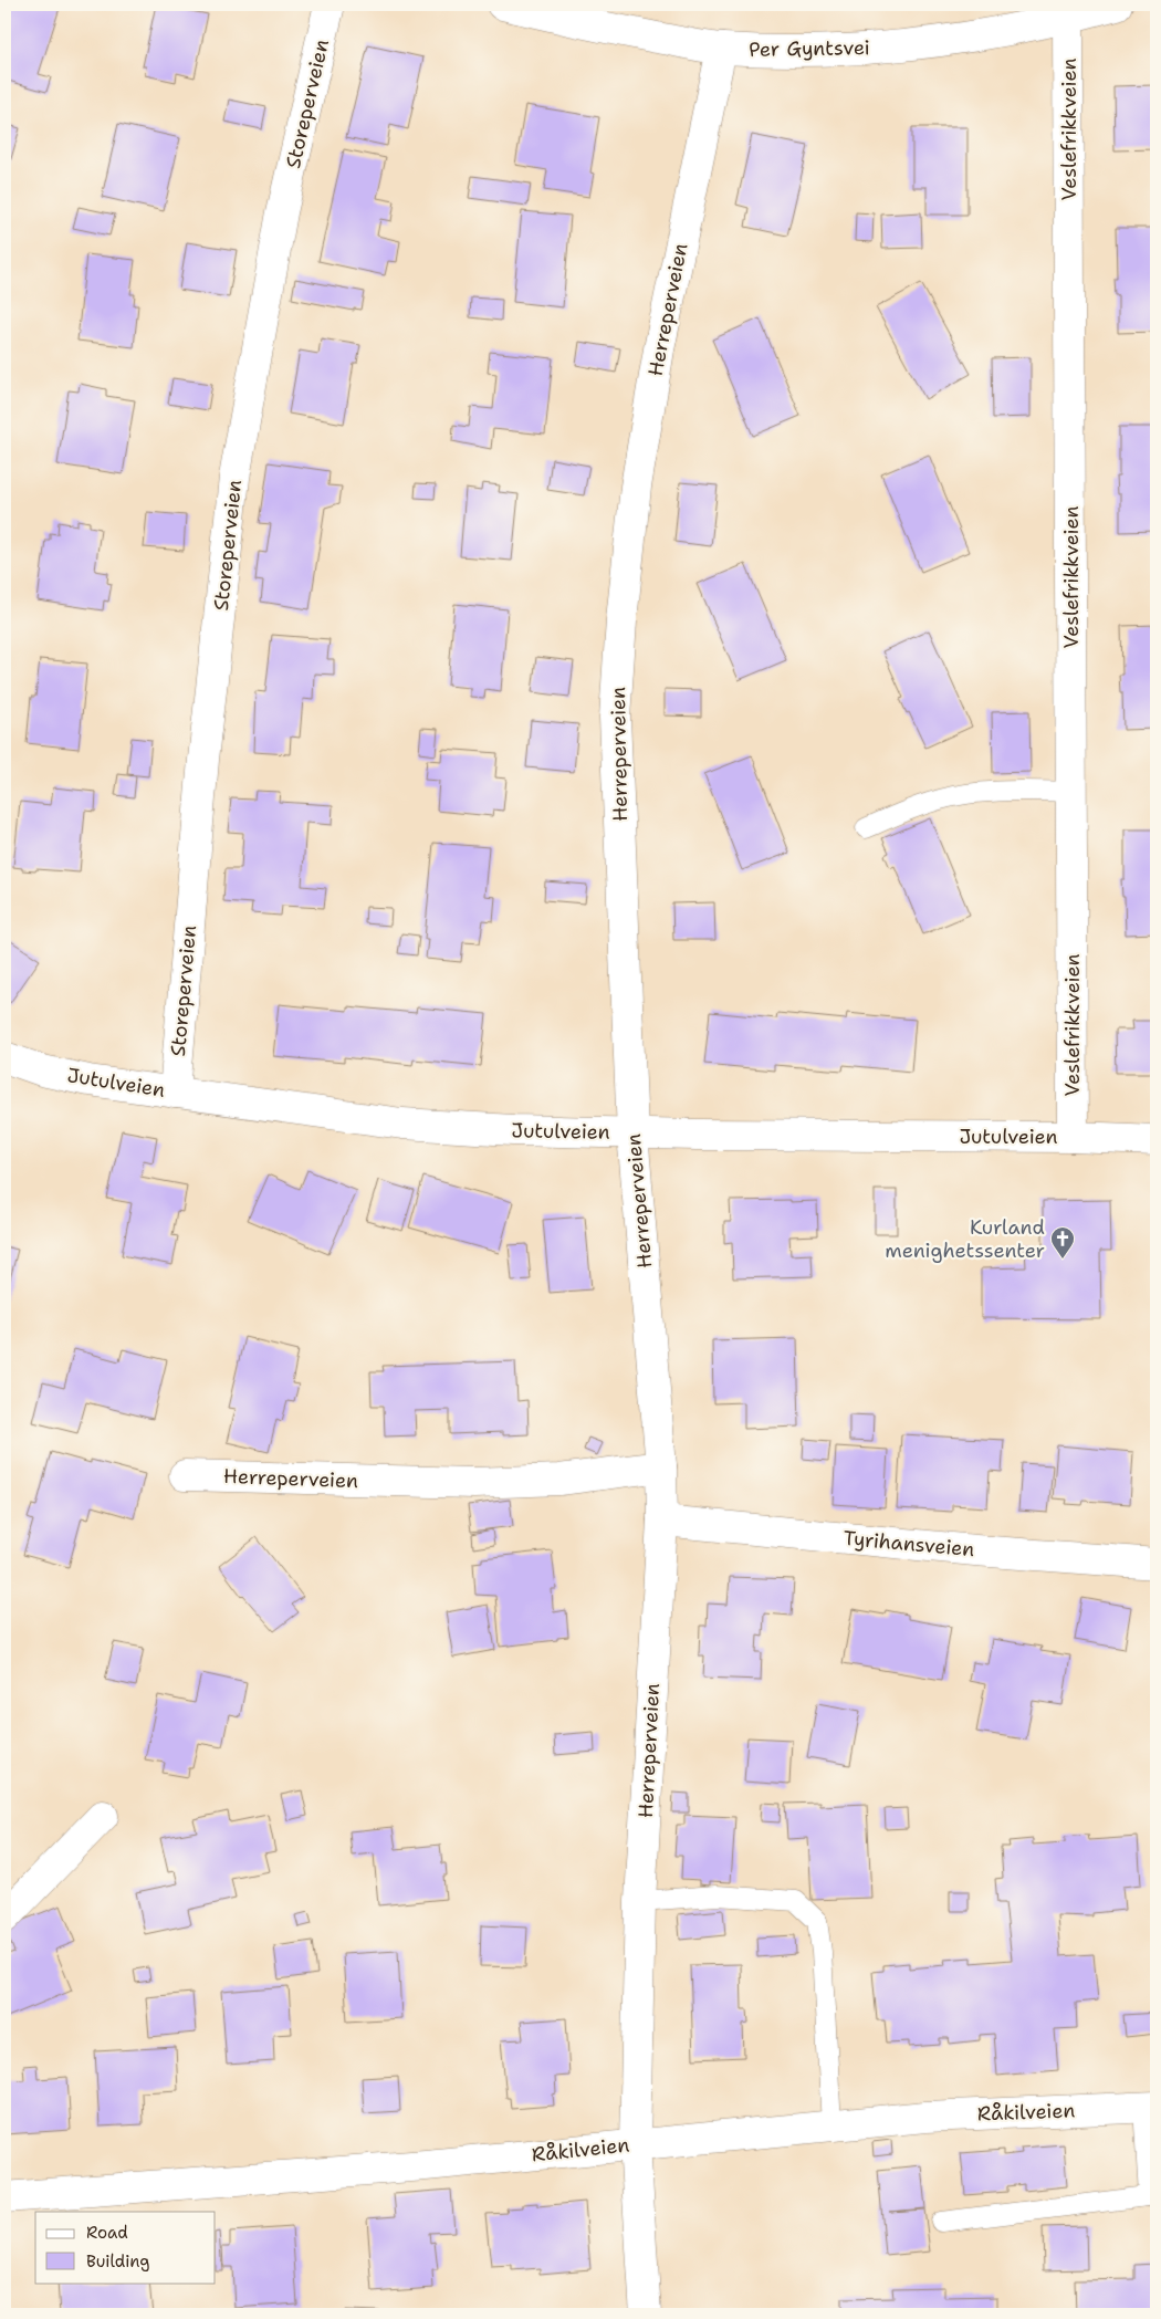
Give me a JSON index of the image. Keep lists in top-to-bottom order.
{
  "streets": {
    "street": [
      "Per Gyntsvei",
      "Storeperveien",
      "Veslefrikkveien",
      "Herreperveien",
      "Jutulveien",
      "Tyrihansveien",
      "Råkilveien"
    ]
  },
  "crossings": [
    ["Per Gyntsvei", "Veslefrikkveien"],
    ["Per Gyntsvei", "Herreperveien"],
    ["Storeperveien", "Jutulveien"],
    ["Veslefrikkveien", "Jutulveien"],
    ["Herreperveien", "Jutulveien"],
    ["Herreperveien", "Tyrihansveien"],
    ["Herreperveien", "Råkilveien"]
  ],
  "places": {
    "church": ["Kurland menighetssenter"]
  },
  "legend": ["Road", "Building"]
}
